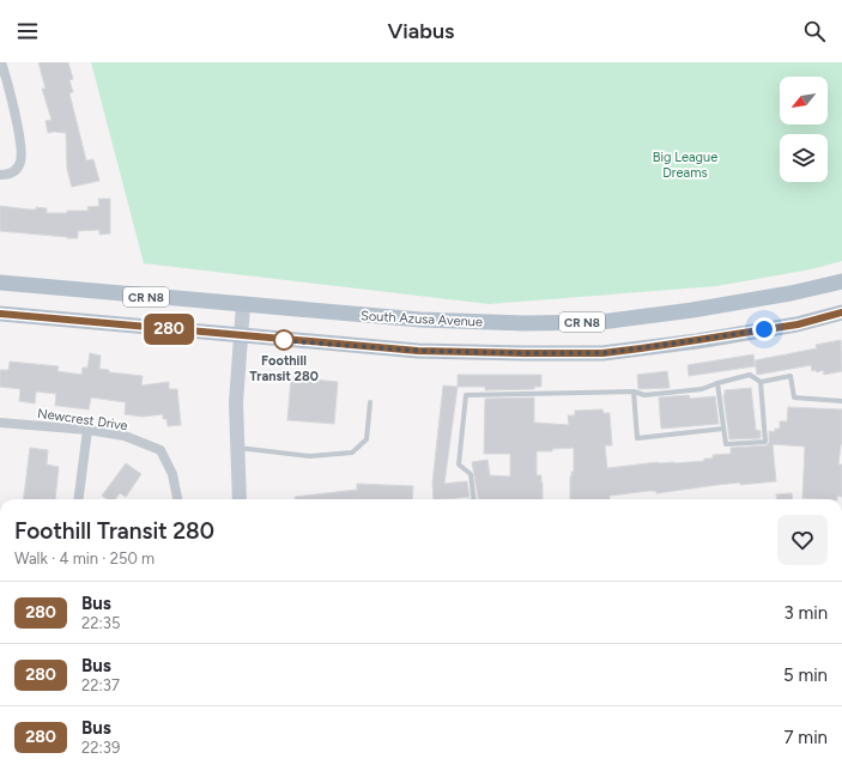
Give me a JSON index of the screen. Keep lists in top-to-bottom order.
{
  "streets": {
    "main road": ["CR N8", "South Azusa Avenue"],
    "street": ["Newcrest Drive"]
  },
  "parks": ["Big League Dreams"],
  "places": ["Foothill Transit 280"],
  "lines": ["bus line 280"],
  "north": "bottom left",
  "page": {
    "header": "Viabus",
    "on_map": "280",
    "heading": ["Foothill Transit 280", "Walk · 4 min · 250 m"],
    "list": [
      {
        "mark": "280",
        "name": "Bus",
        "note": "22:35",
        "value": "3 min"
      },
      {
        "mark": "280",
        "name": "Bus",
        "note": "22:37",
        "value": "5 min"
      },
      {
        "mark": "280",
        "name": "Bus",
        "note": "22:39",
        "value": "7 min"
      }
    ]
  }
}
